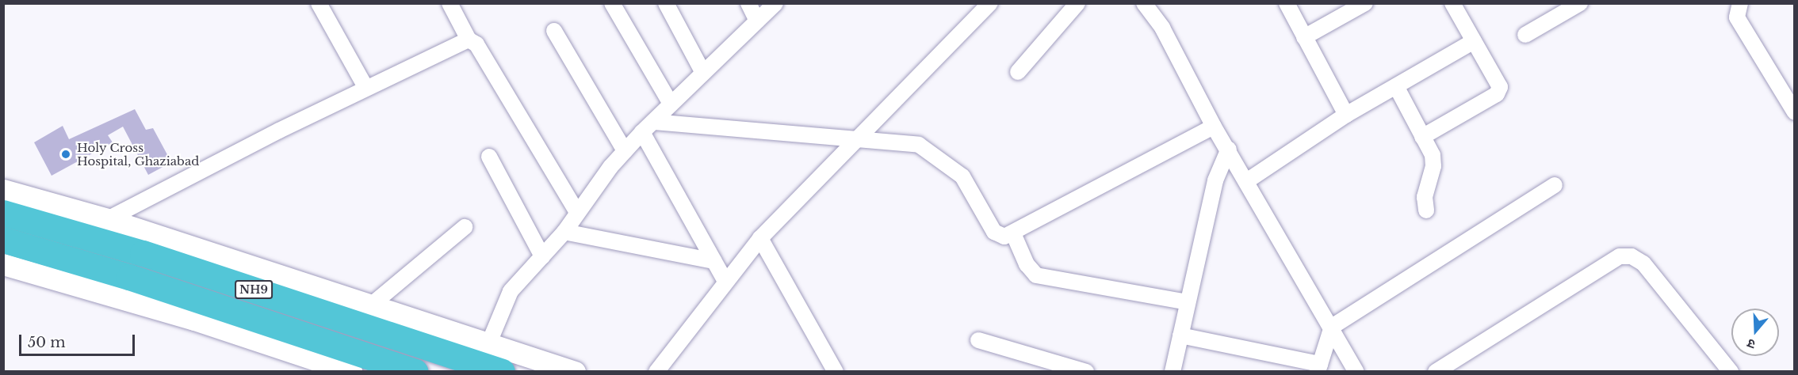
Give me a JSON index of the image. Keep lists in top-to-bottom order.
{
  "streets": {
    "highway": ["NH9"]
  },
  "places": ["Holy Cross Hospital, Ghaziabad"],
  "scale_bar": "50 m",
  "north": "bottom"
}
